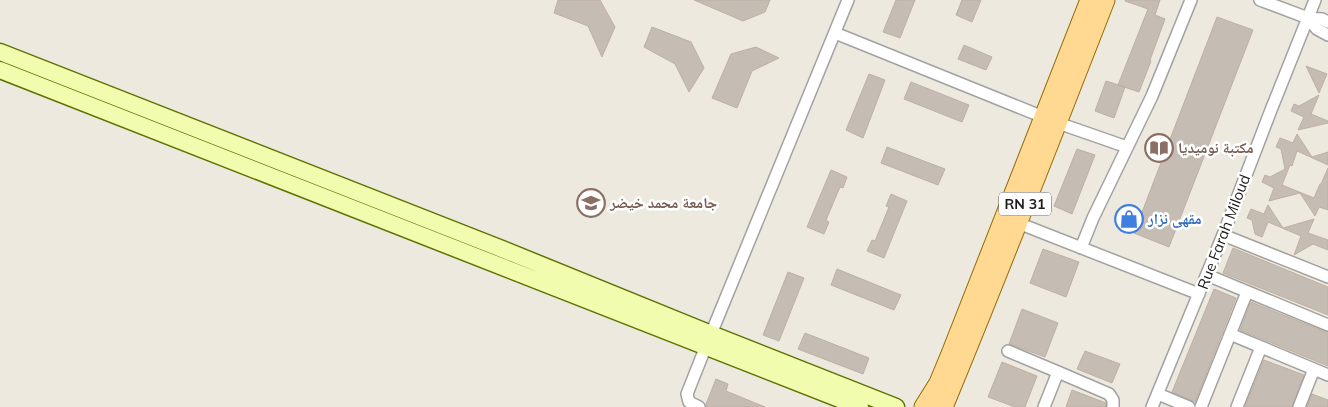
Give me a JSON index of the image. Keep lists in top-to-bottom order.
{
  "streets": {
    "main road": ["RN 31"],
    "street": ["Rue Farah Miloud"]
  },
  "places": {
    "library": ["مكتبة نوميديا"],
    "school or university": ["جامعة محمد خيضر"],
    "shop": ["مقهى نزار"]
  }
}
